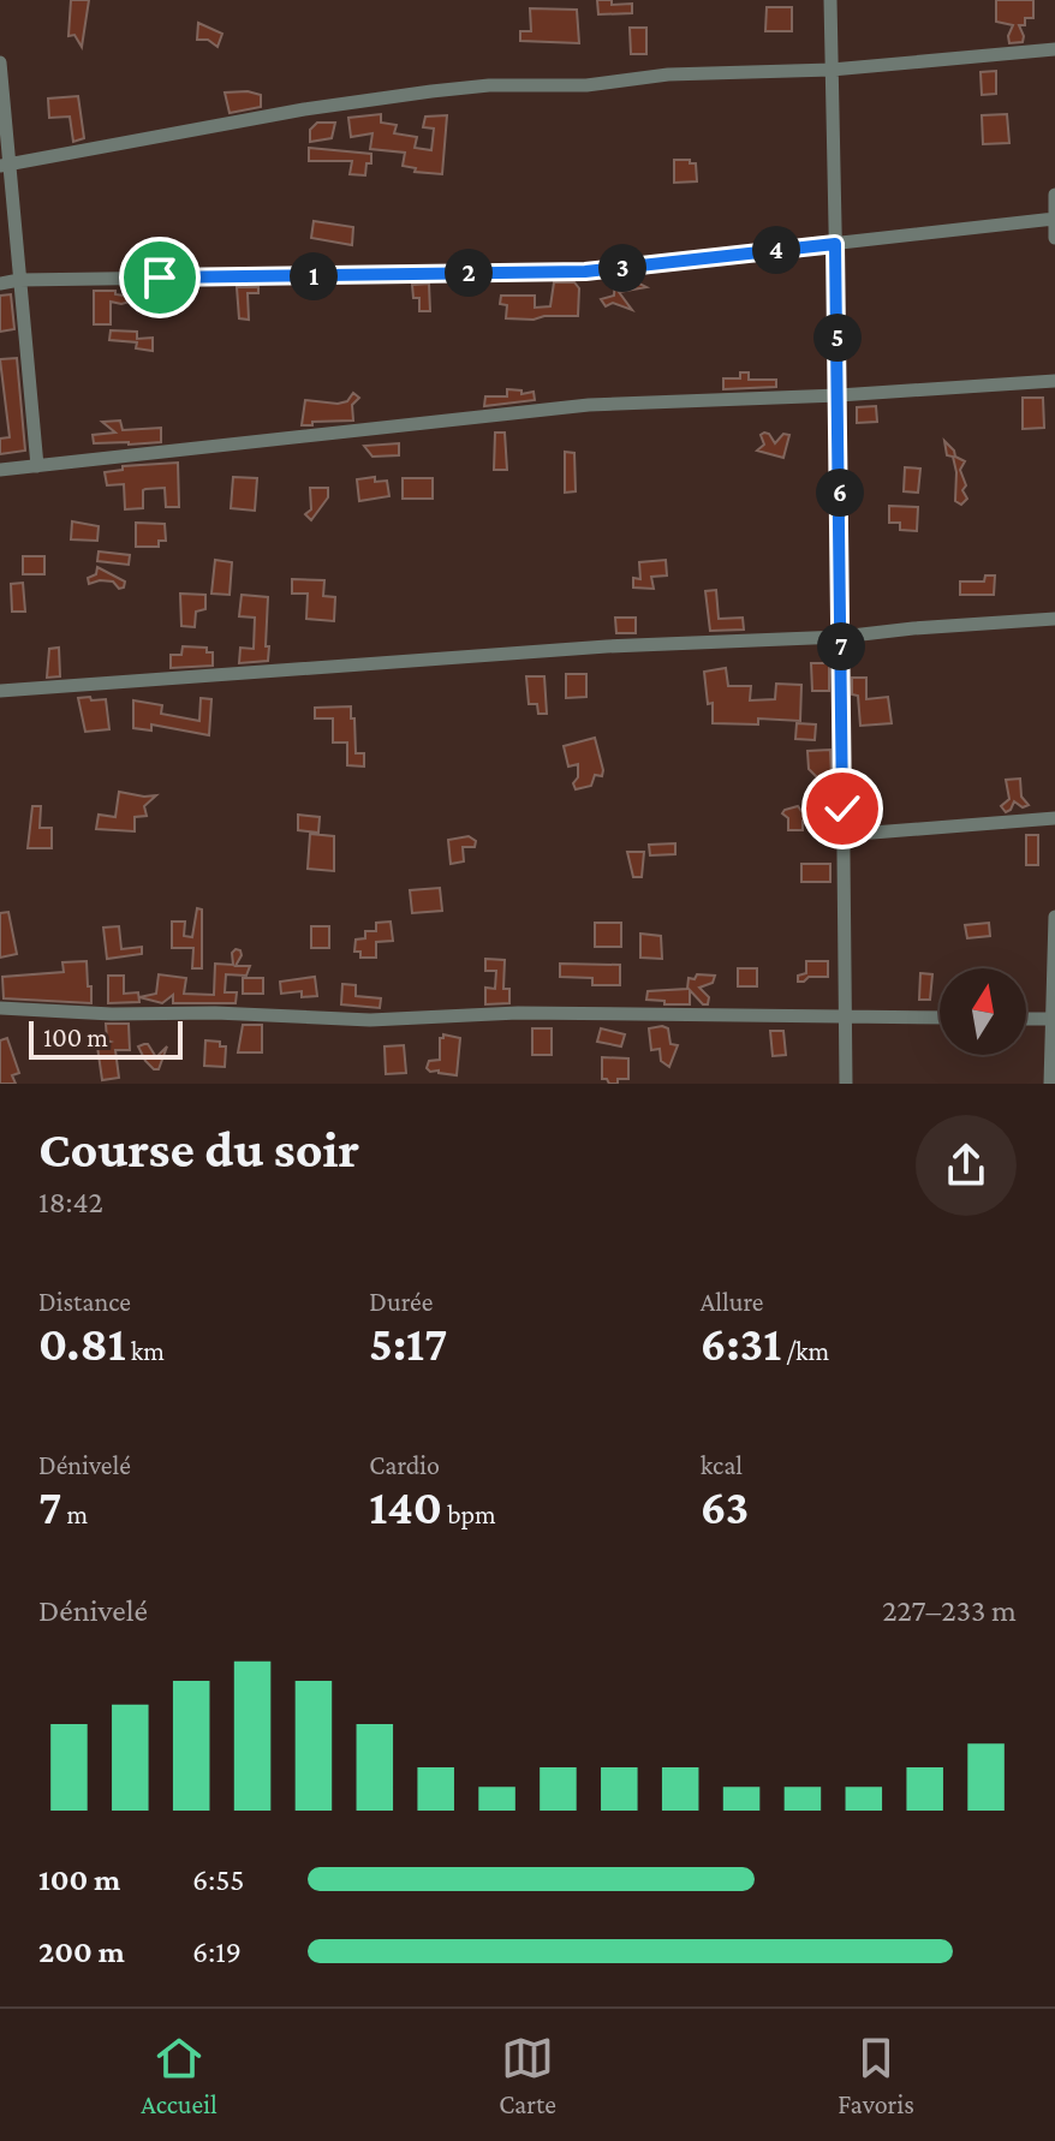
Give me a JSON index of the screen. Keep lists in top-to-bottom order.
{
  "scale_bar": "100 m",
  "north": "top",
  "page": {
    "pins": [
      "4",
      "3",
      "2",
      "1",
      "5",
      "6",
      "7"
    ],
    "scale": "100 m",
    "heading": ["Course du soir", "18:42"],
    "stats": [
      ["Distance", "0.81 km"],
      ["Durée", "5:17"],
      ["Allure", "6:31 /km"],
      ["Dénivelé", "7 m"],
      ["Cardio", "140 bpm"],
      ["kcal", "63"]
    ],
    "chart": ["Dénivelé", "227–233 m"],
    "list": [
      {
        "name": "100 m",
        "note": "6:55"
      },
      {
        "name": "200 m",
        "note": "6:19"
      }
    ],
    "tabs": ["Accueil", "Carte", "Favoris"]
  }
}
